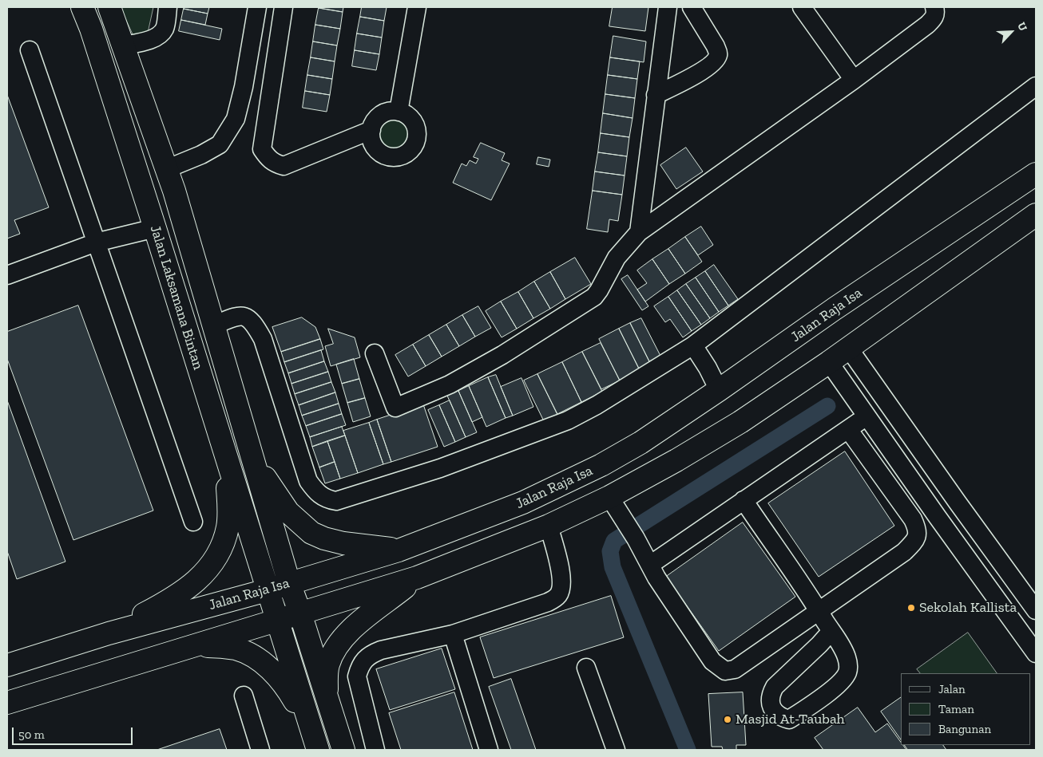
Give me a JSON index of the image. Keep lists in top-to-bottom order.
{
  "streets": {
    "main road": ["Jalan Laksamana Bintan", "Jalan Raja Isa"]
  },
  "crossings": [
    ["Jalan Laksamana Bintan", "Jalan Raja Isa"]
  ],
  "places": ["Sekolah Kallista", "Masjid At-Taubah"],
  "legend": ["Jalan", "Taman", "Bangunan"],
  "scale_bar": "50 m",
  "north": "top right"
}
